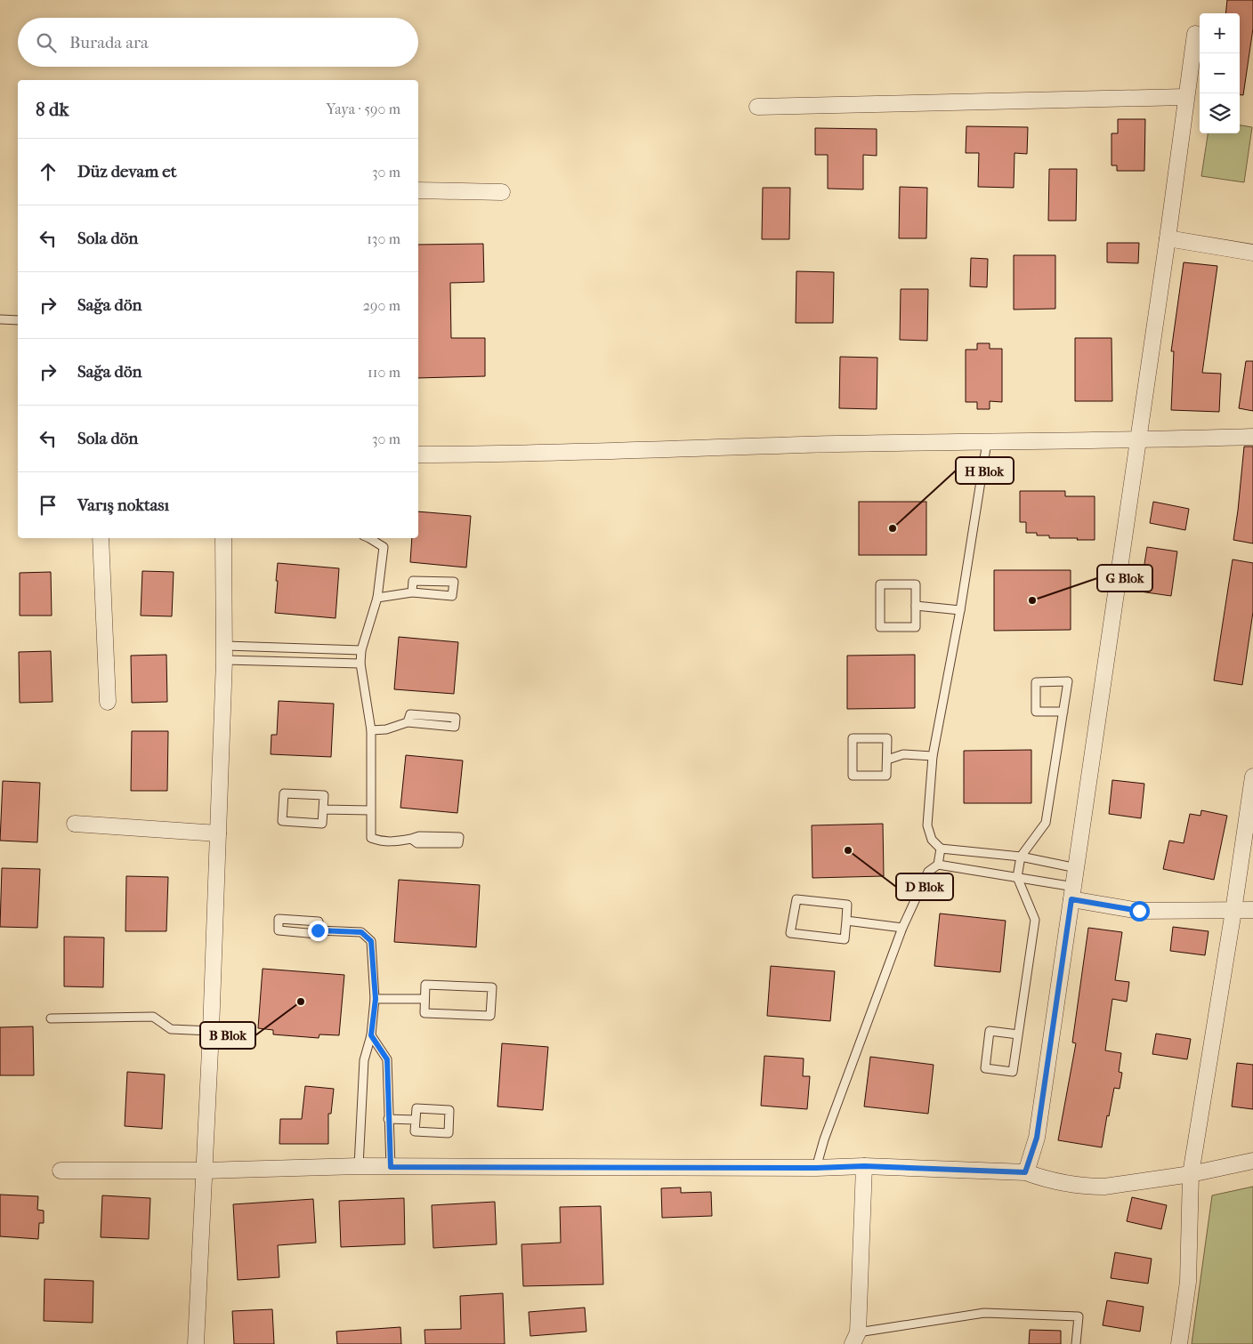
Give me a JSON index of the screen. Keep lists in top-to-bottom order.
{
  "places": [
    "H Blok",
    "G Blok",
    "D Blok",
    "B Blok"
  ],
  "page": {
    "map_buttons": ["+", "−"],
    "search": "Burada ara",
    "heading": ["8 dk", "Yaya · 590 m"],
    "list": [
      ["Düz devam et", "30 m"],
      ["Sola dön", "130 m"],
      ["Sağa dön", "290 m"],
      ["Sağa dön", "110 m"],
      ["Sola dön", "30 m"],
      "Varış noktası"
    ]
  }
}
